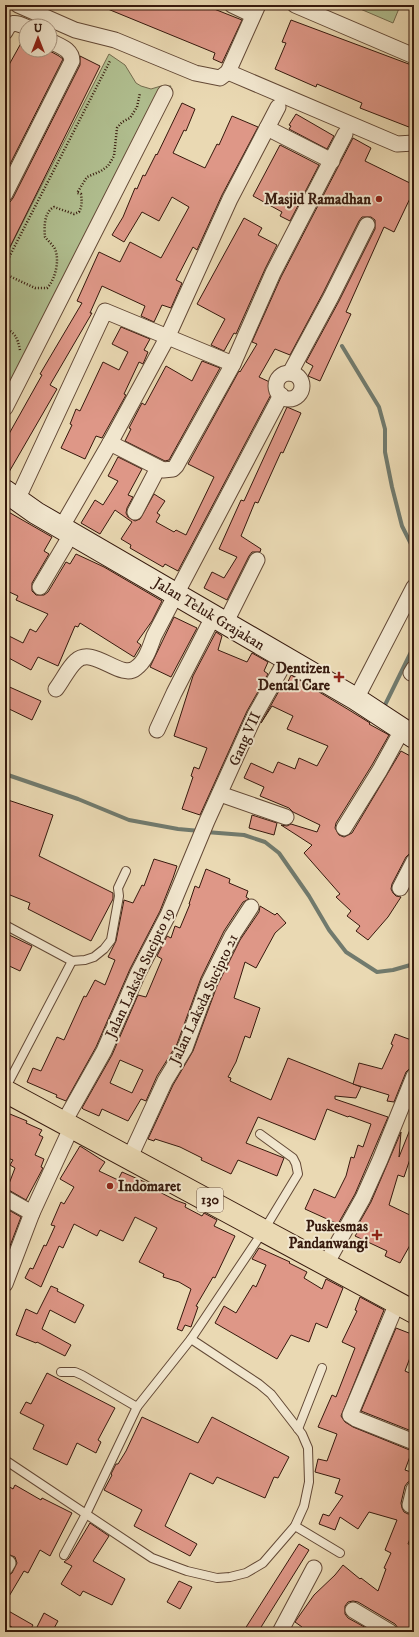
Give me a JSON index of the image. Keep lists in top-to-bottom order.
{
  "streets": {
    "main road": ["130"],
    "street": [
      "Jalan Teluk Grajakan",
      "Gang VII",
      "Jalan Laksda Sucipto 19",
      "Jalan Laksda Sucipto 21"
    ]
  },
  "crossings": [
    ["Jalan Teluk Grajakan", "Gang VII"],
    ["Gang VII", "Jalan Laksda Sucipto 19"],
    ["Jalan Laksda Sucipto 19", "130"],
    ["Jalan Laksda Sucipto 21", "130"]
  ],
  "places": {
    "other": ["Masjid Ramadhan", "Indomaret"],
    "health": ["Dentizen Dental Care", "Puskesmas Pandanwangi"]
  },
  "north": "top"
}
